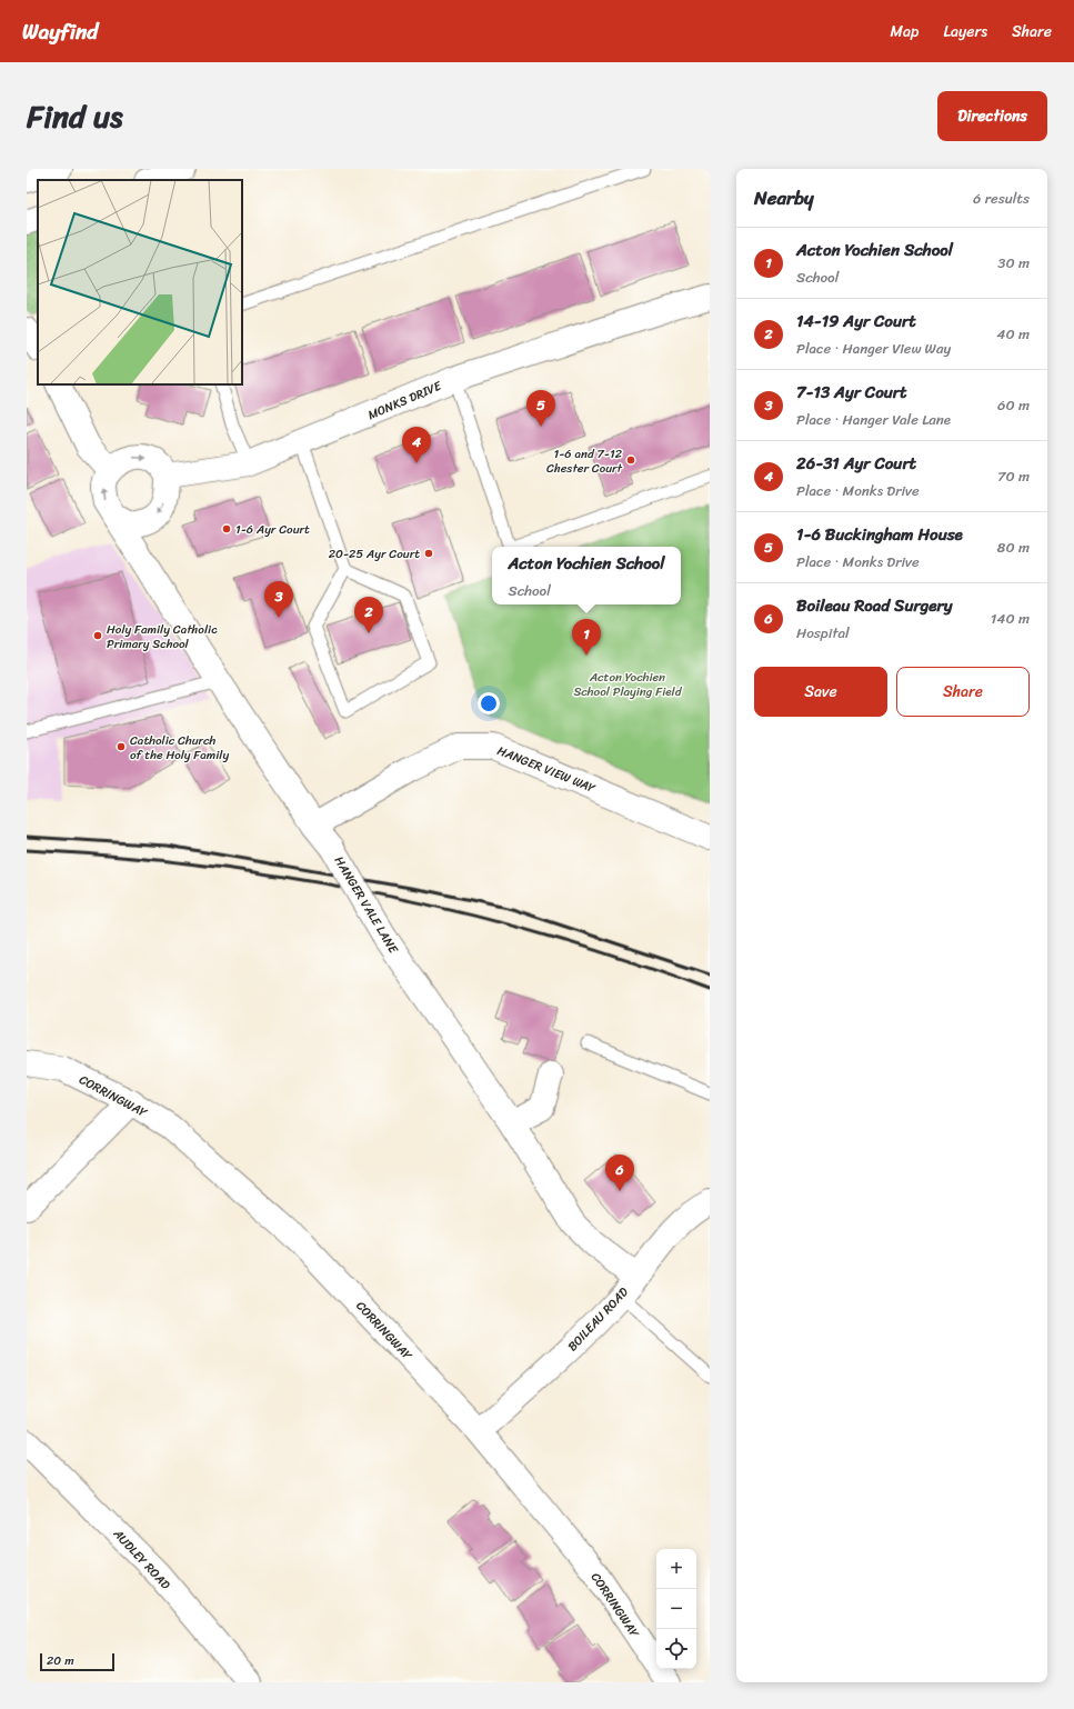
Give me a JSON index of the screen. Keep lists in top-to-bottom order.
{
  "streets": {
    "street": [
      "MONKS DRIVE",
      "HANGER VIEW WAY",
      "HANGER VALE LANE",
      "CORRINGWAY",
      "BOILEAU ROAD",
      "AUDLEY ROAD"
    ]
  },
  "crossings": [
    ["MONKS DRIVE", "HANGER VALE LANE"],
    ["HANGER VIEW WAY", "HANGER VALE LANE"],
    ["HANGER VALE LANE", "BOILEAU ROAD"],
    ["CORRINGWAY", "BOILEAU ROAD"]
  ],
  "parks": ["Acton Yochien School Playing Field"],
  "places": [
    "1-6 and 7-12 Chester Court",
    "1-6 Ayr Court",
    "20-25 Ayr Court",
    "Holy Family Catholic Primary School",
    "Catholic Church of the Holy Family"
  ],
  "scale_bar": "20 m",
  "page": {
    "header": "Wayfind",
    "nav": ["Map", "Layers", "Share"],
    "title": "Find us",
    "buttons": [
      "Directions",
      ["Save", "Share"]
    ],
    "heading": ["Nearby", "6 results"],
    "list": [
      {
        "mark": "1",
        "name": "Acton Yochien School",
        "note": "School",
        "value": "30 m"
      },
      {
        "mark": "2",
        "name": "14-19 Ayr Court",
        "note": "Place · Hanger View Way",
        "value": "40 m"
      },
      {
        "mark": "3",
        "name": "7-13 Ayr Court",
        "note": "Place · Hanger Vale Lane",
        "value": "60 m"
      },
      {
        "mark": "4",
        "name": "26-31 Ayr Court",
        "note": "Place · Monks Drive",
        "value": "70 m"
      },
      {
        "mark": "5",
        "name": "1-6 Buckingham House",
        "note": "Place · Monks Drive",
        "value": "80 m"
      },
      {
        "mark": "6",
        "name": "Boileau Road Surgery",
        "note": "Hospital",
        "value": "140 m"
      }
    ],
    "pins": [
      "5",
      "4",
      "3",
      "2",
      "1",
      "6"
    ],
    "popup": ["Acton Yochien School", "School"],
    "map_buttons": ["+", "−"],
    "scale": "20 m"
  }
}
